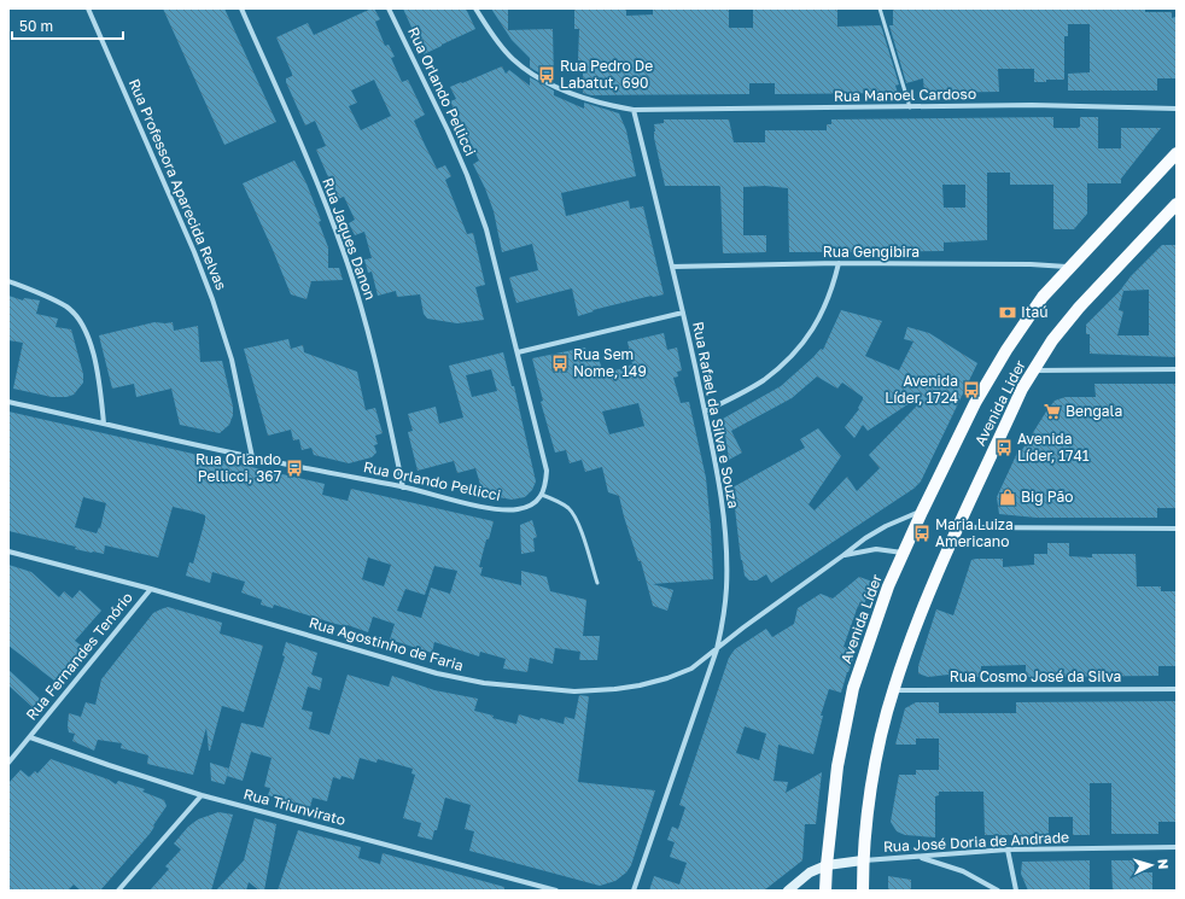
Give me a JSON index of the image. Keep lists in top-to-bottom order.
{
  "streets": {
    "main road": ["Avenida Lider", "Avenida Líder"],
    "street": [
      "Rua Orlando Pellicci",
      "Rua Manoel Cardoso",
      "Rua Professora Aparecida Relvas",
      "Rua Jaques Danon",
      "Rua Gengibira",
      "Rua Rafael da Silva e Souza",
      "Rua Agostinho de Faria",
      "Rua Fernandes Tenório",
      "Rua Cosmo José da Silva",
      "Rua Triunvirato",
      "Rua José Doria de Andrade"
    ]
  },
  "crossings": [
    ["Rua Orlando Pellicci", "Rua Professora Aparecida Relvas"],
    ["Rua Orlando Pellicci", "Rua Jaques Danon"],
    ["Rua Manoel Cardoso", "Rua Rafael da Silva e Souza"],
    ["Rua Gengibira", "Avenida Lider"],
    ["Rua Gengibira", "Rua Rafael da Silva e Souza"],
    ["Avenida Lider", "Avenida Líder"],
    ["Avenida Lider", "Rua Cosmo José da Silva"],
    ["Rua Rafael da Silva e Souza", "Rua Agostinho de Faria"],
    ["Avenida Líder", "Rua Agostinho de Faria"],
    ["Rua Agostinho de Faria", "Rua Fernandes Tenório"],
    ["Rua Fernandes Tenório", "Rua Triunvirato"]
  ],
  "places": {
    "bus stop": [
      "Rua Pedro De Labatut, 690",
      "Rua Sem Nome, 149",
      "Avenida Líder, 1724",
      "Avenida Líder, 1741",
      "Rua Orlando Pellicci, 367",
      "Maria Luiza Americano"
    ],
    "bank": ["Itaú"],
    "supermarket": ["Bengala"],
    "shop": ["Big Pão"]
  },
  "scale_bar": "50 m",
  "north": "right"
}
